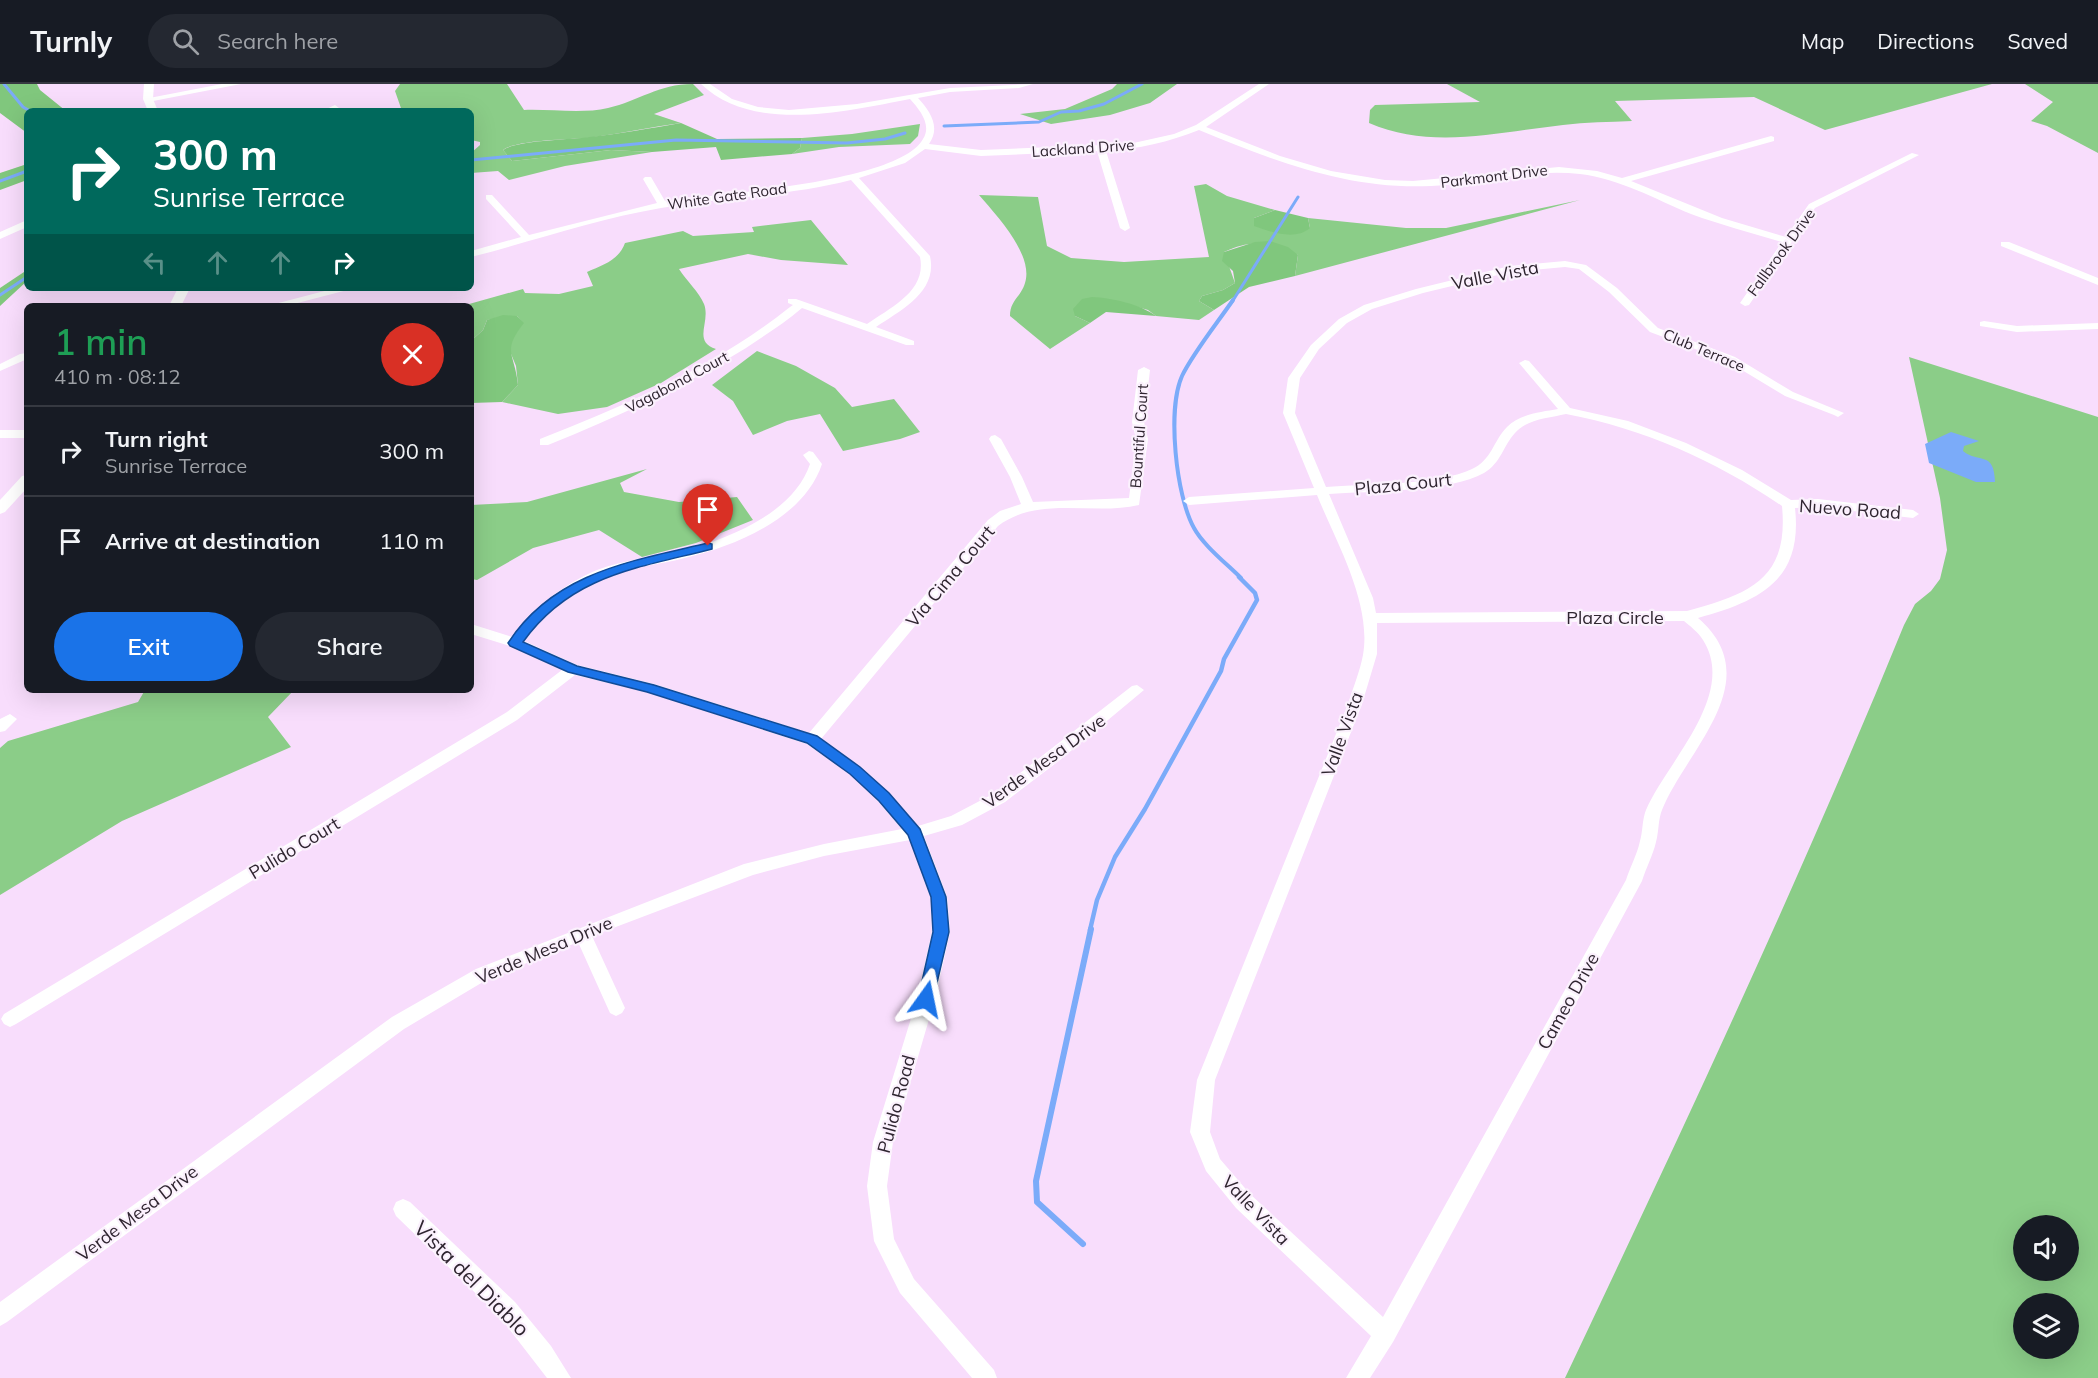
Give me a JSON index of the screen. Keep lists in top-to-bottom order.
{
  "streets": {
    "street": [
      "Lackland Drive",
      "Parkmont Drive",
      "White Gate Road",
      "Fallbrook Drive",
      "Valle Vista",
      "Club Terrace",
      "Vagabond Court",
      "Bountiful Court",
      "Plaza Court",
      "Nuevo Road",
      "Via Cima Court",
      "Plaza Circle",
      "Verde Mesa Drive",
      "Pulido Court",
      "Cameo Drive",
      "Pulido Road",
      "Vista del Diablo"
    ]
  },
  "crossings": [
    ["Lackland Drive", "Parkmont Drive"],
    ["Lackland Drive", "White Gate Road"],
    ["Parkmont Drive", "Fallbrook Drive"],
    ["Valle Vista", "Club Terrace"],
    ["Valle Vista", "Plaza Court"],
    ["Valle Vista", "Plaza Circle"],
    ["Valle Vista", "Cameo Drive"],
    ["Bountiful Court", "Via Cima Court"],
    ["Plaza Court", "Nuevo Road"],
    ["Plaza Court", "Plaza Circle"],
    ["Nuevo Road", "Plaza Circle"],
    ["Via Cima Court", "Pulido Road"],
    ["Plaza Circle", "Cameo Drive"],
    ["Verde Mesa Drive", "Pulido Road"],
    ["Pulido Court", "Pulido Road"]
  ],
  "page": {
    "header": "Turnly",
    "search": "Search here",
    "nav": ["Map", "Directions", "Saved"],
    "turn": ["300 m", "Sunrise Terrace"],
    "heading": ["1 min", "410 m · 08:12"],
    "list": [
      {
        "name": "Turn right",
        "note": "Sunrise Terrace",
        "value": "300 m"
      },
      {
        "name": "Arrive at destination",
        "value": "110 m"
      }
    ],
    "buttons": ["Exit", "Share"]
  }
}
